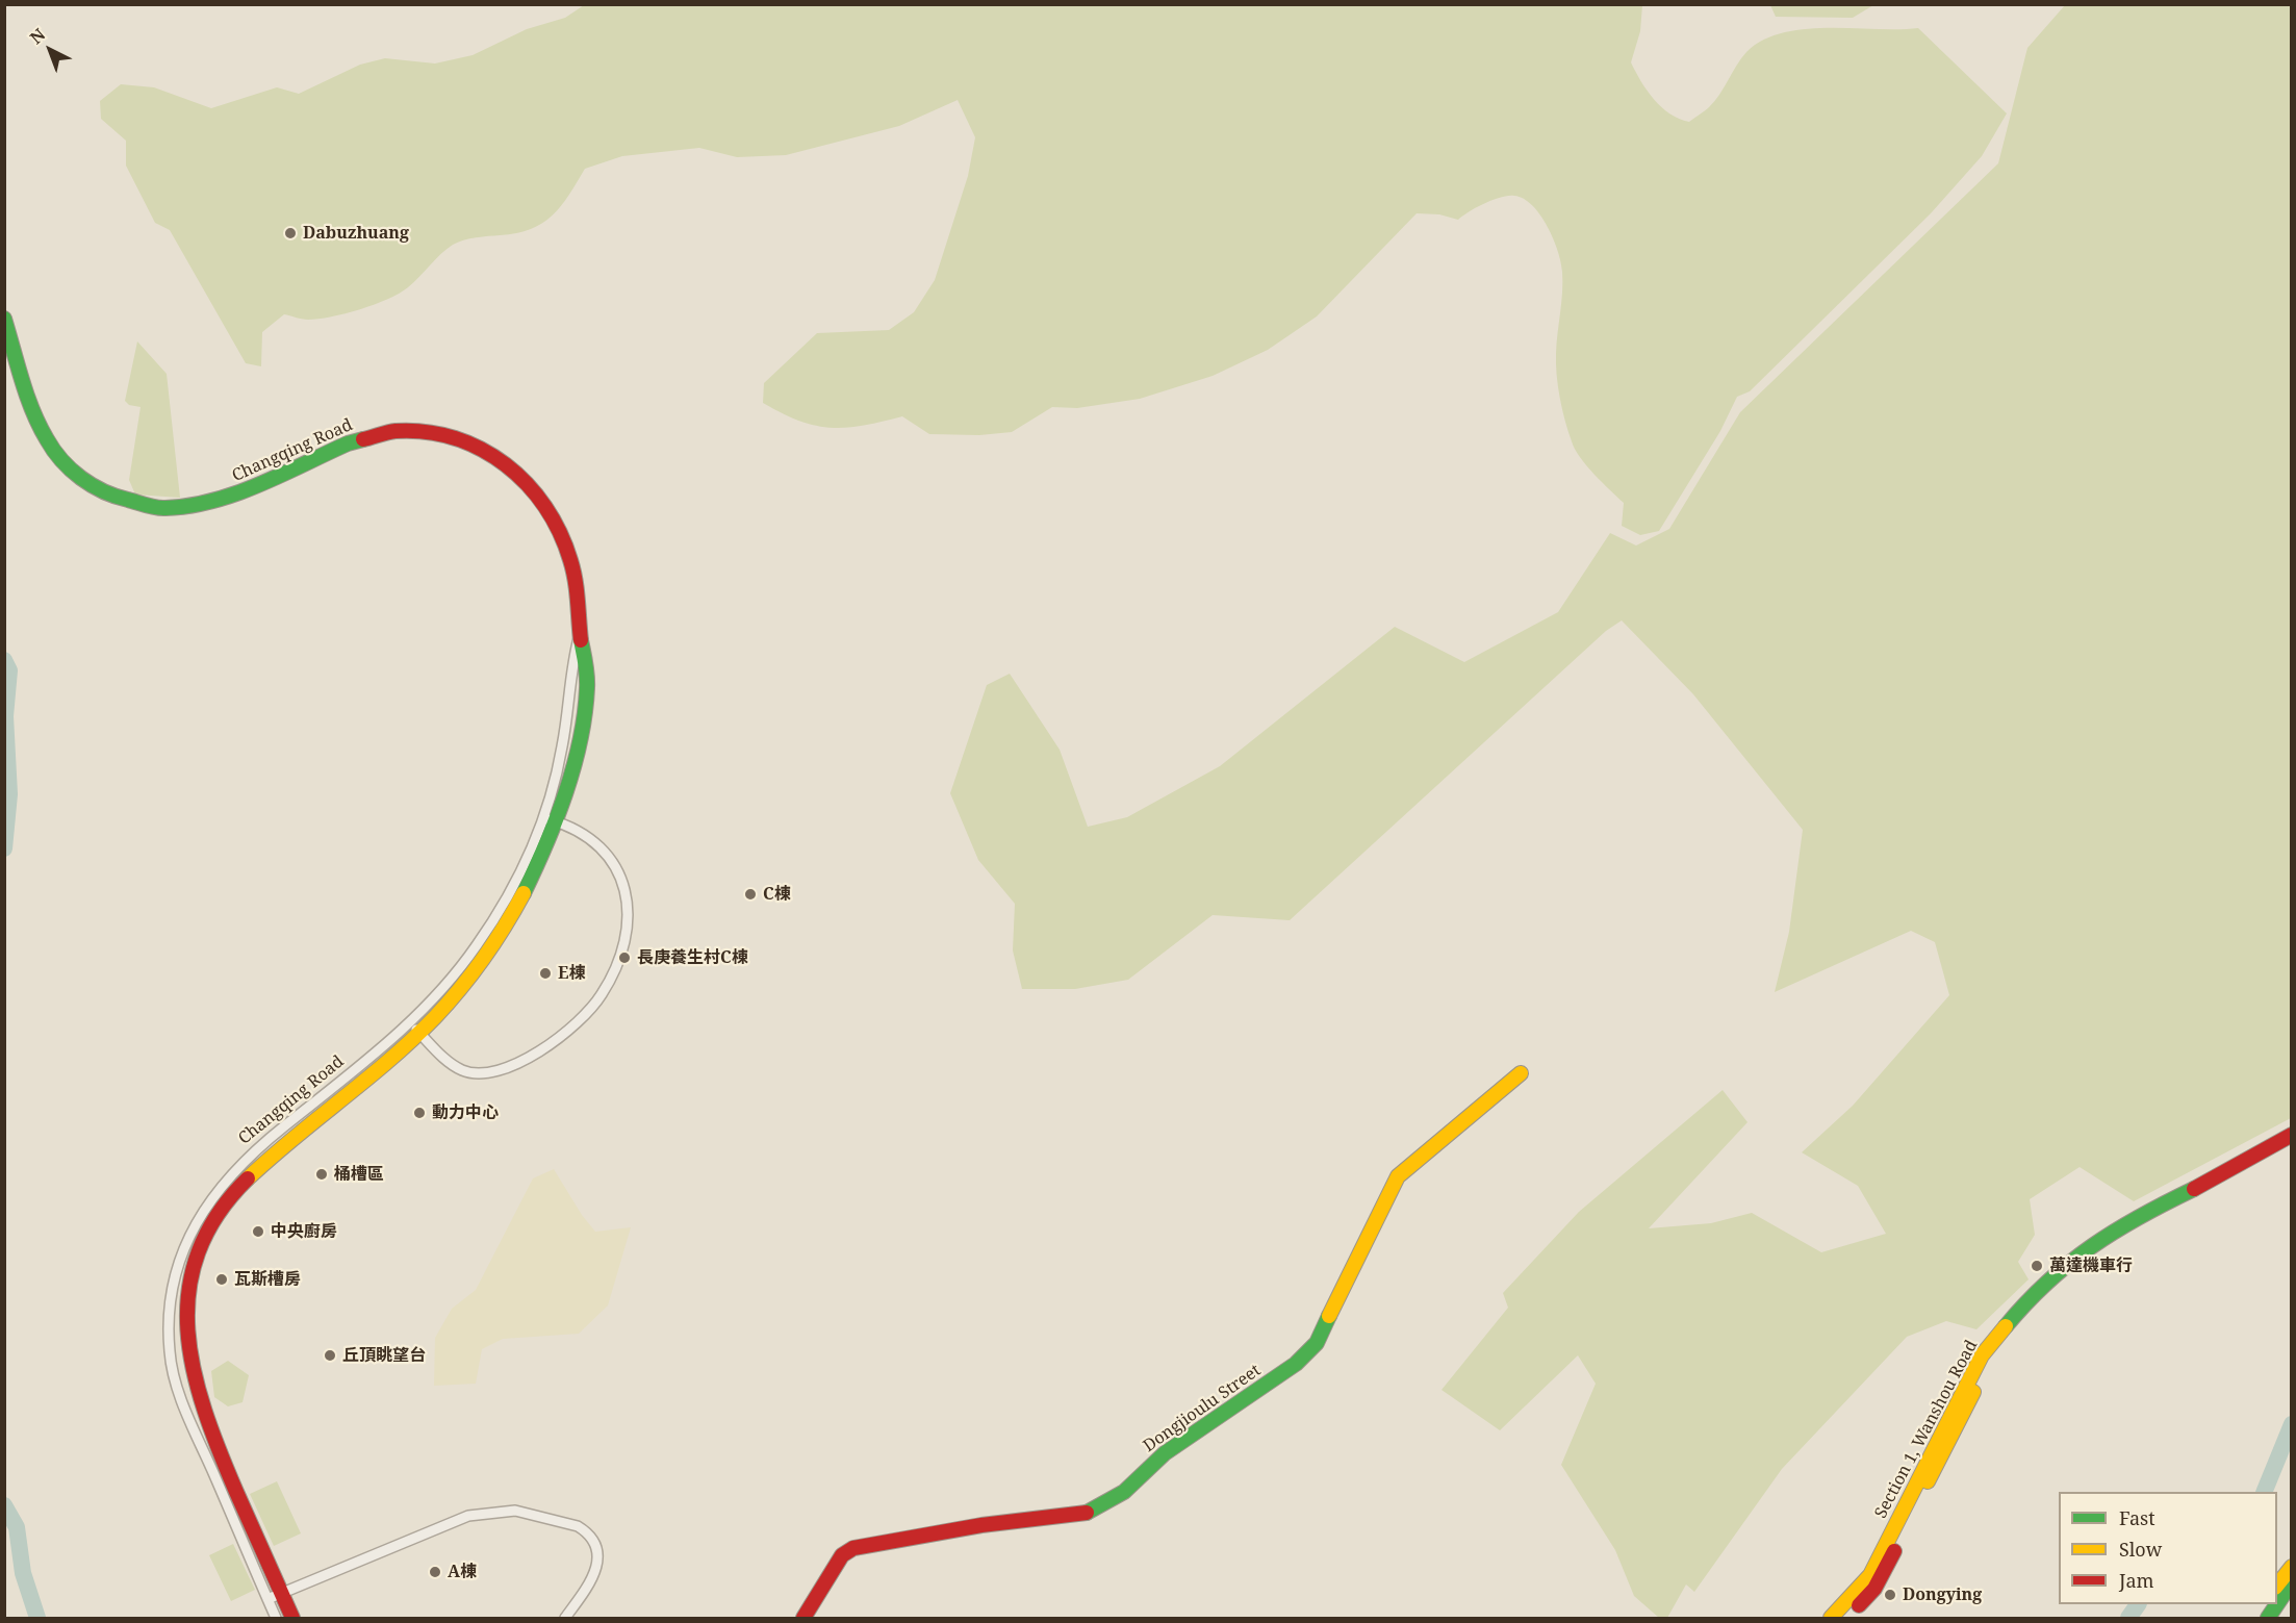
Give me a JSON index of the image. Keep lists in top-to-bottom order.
{
  "streets": {
    "street": ["Changqing Road", "Dongjioulu Street", "Section 1, Wanshou Road"]
  },
  "places": [
    "Dabuzhuang",
    "C棟",
    "長庚養生村C棟",
    "E棟",
    "動力中心",
    "桶槽區",
    "中央廚房",
    "萬達機車行",
    "瓦斯槽房",
    "丘頂眺望台",
    "A棟",
    "Dongying"
  ],
  "legend": ["Fast", "Slow", "Jam"],
  "north": "top left"
}
